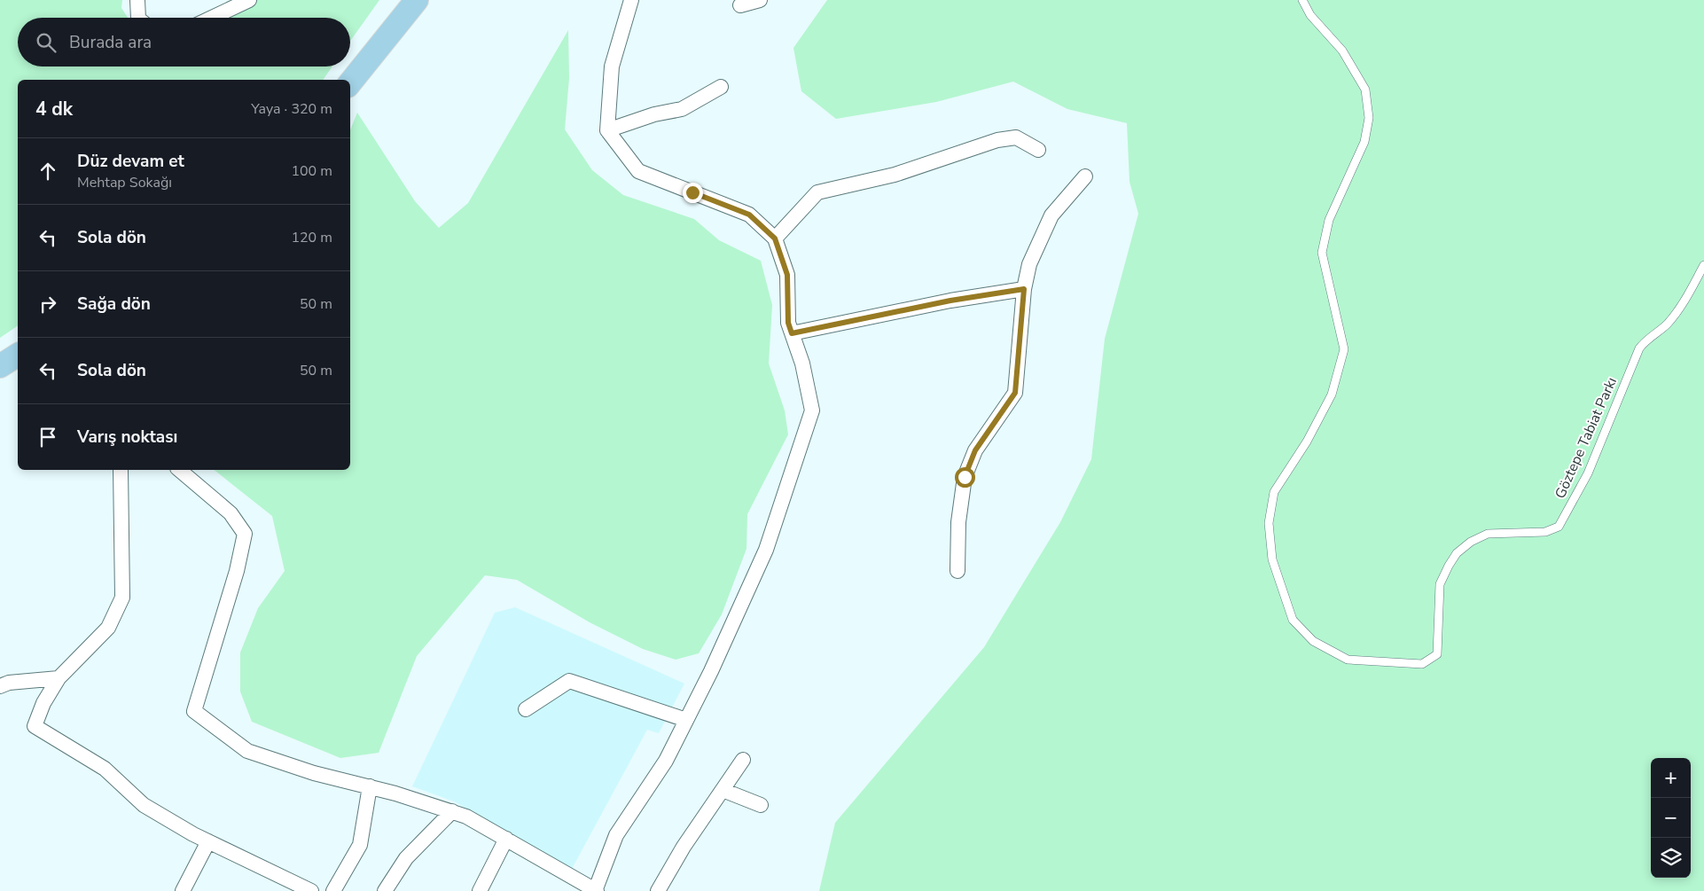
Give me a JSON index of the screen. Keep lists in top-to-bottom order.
{
  "streets": {
    "lane": ["Göztepe Tabiat Parkı"]
  },
  "page": {
    "search": "Burada ara",
    "heading": ["4 dk", "Yaya · 320 m"],
    "list": [
      ["Düz devam et", "Mehtap Sokağı", "100 m"],
      ["Sola dön", "120 m"],
      ["Sağa dön", "50 m"],
      ["Sola dön", "50 m"],
      "Varış noktası"
    ],
    "map_buttons": ["+", "−"]
  }
}
